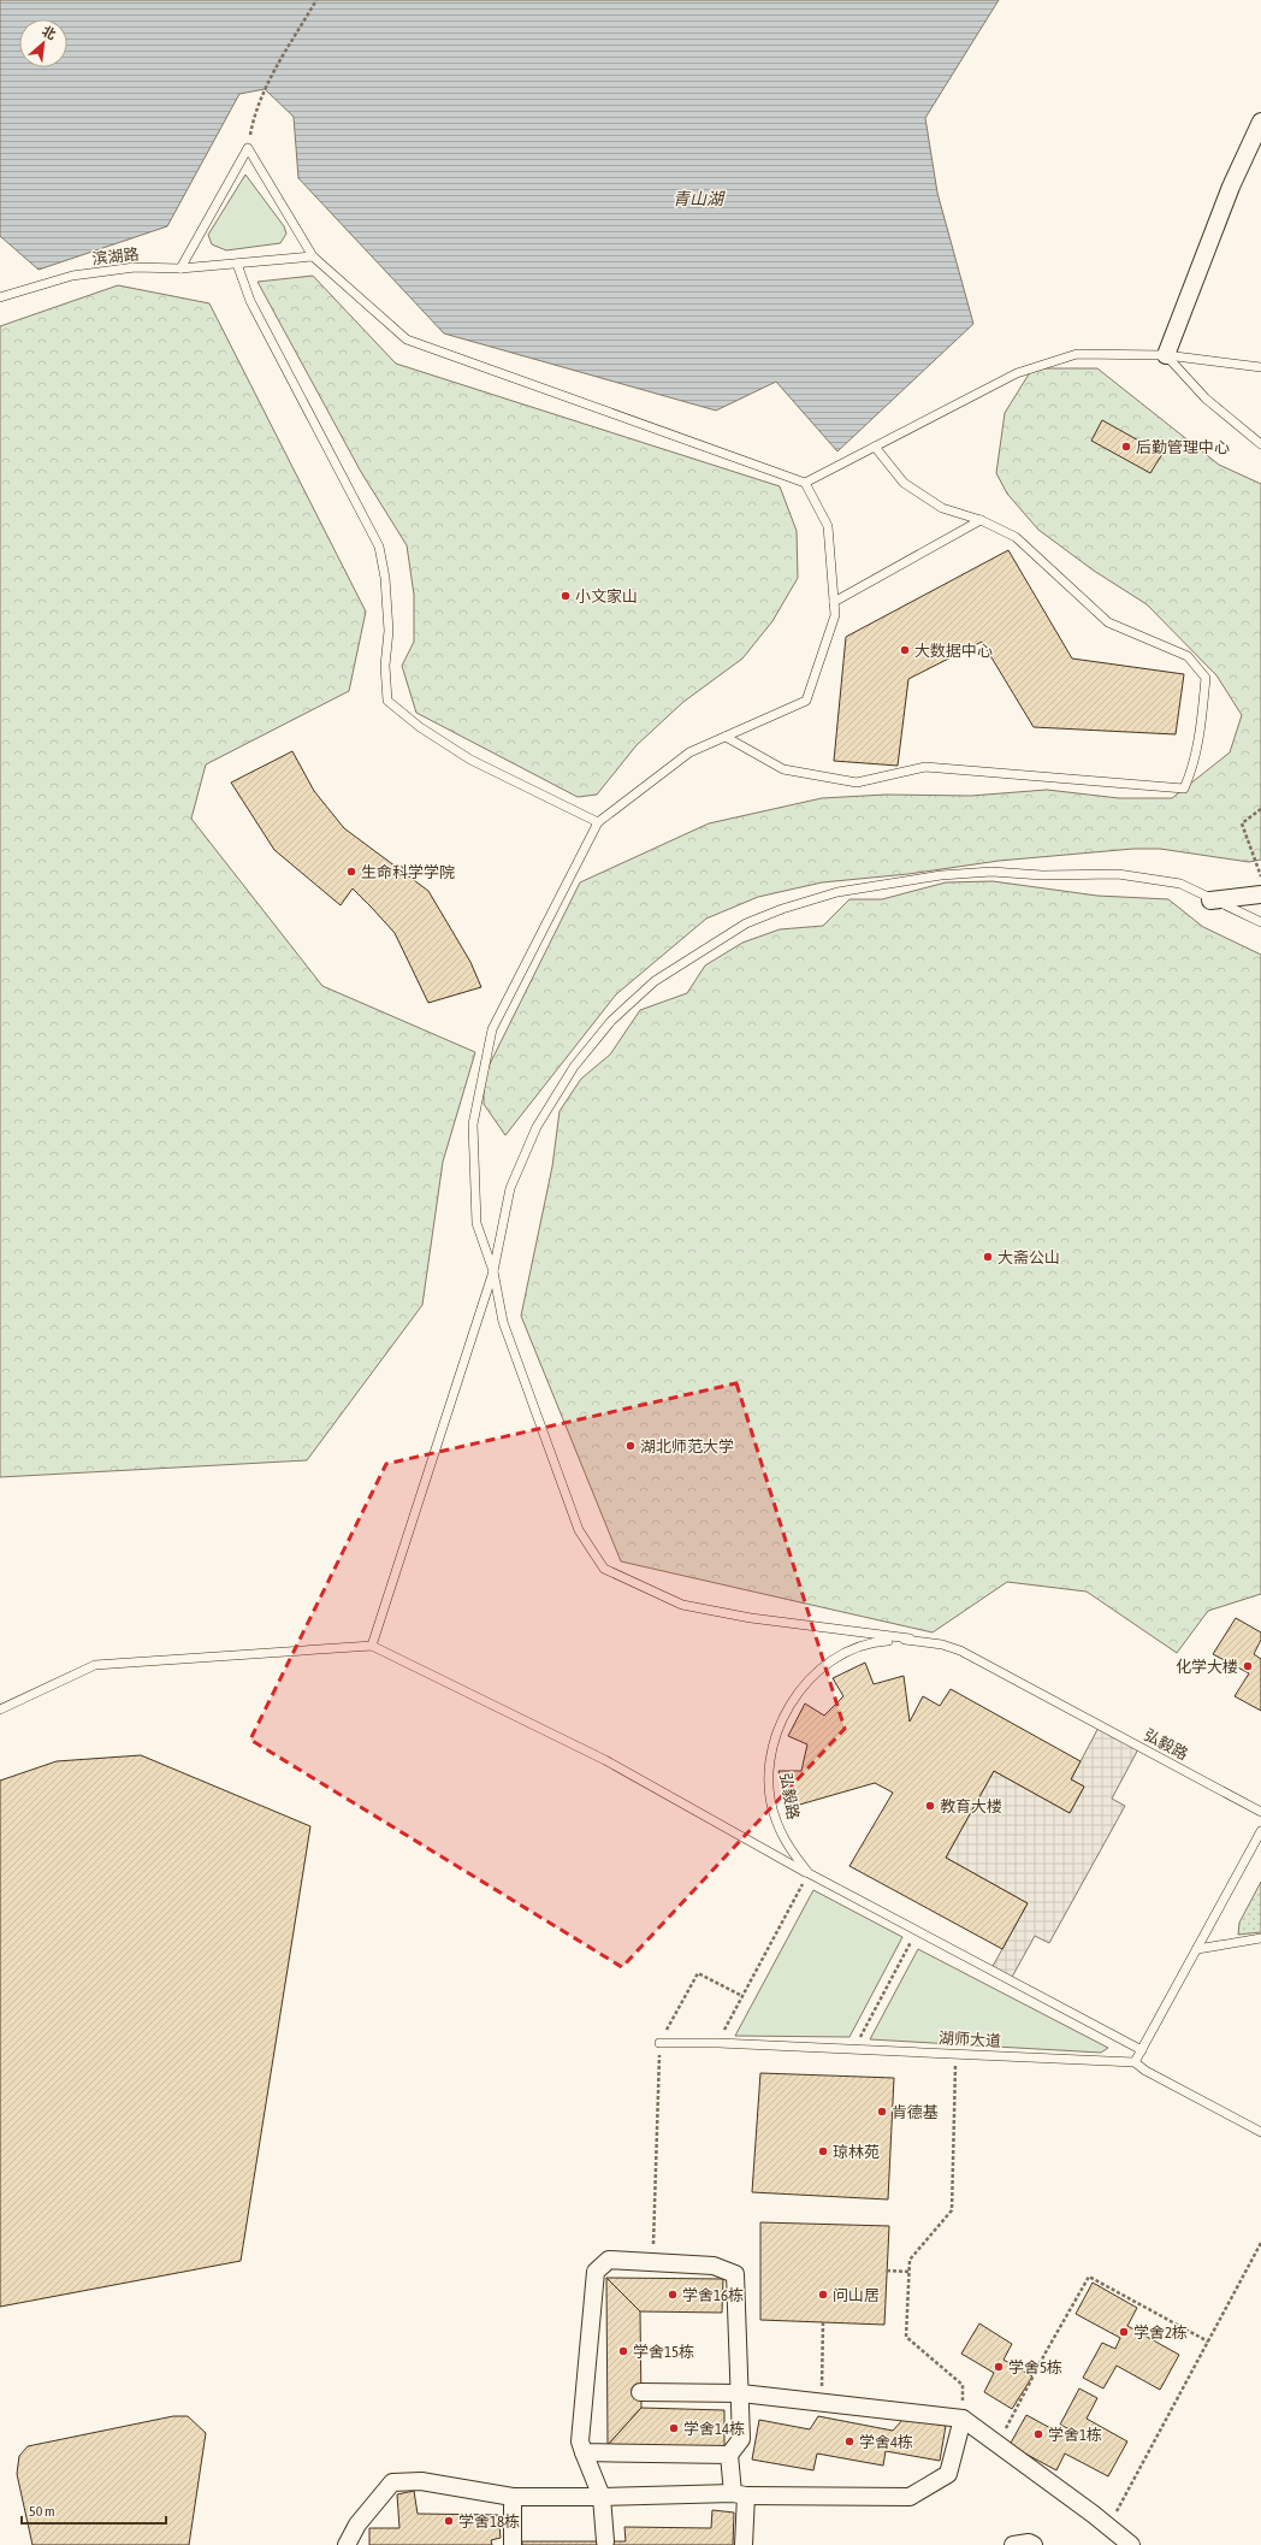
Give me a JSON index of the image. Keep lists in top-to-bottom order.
{
  "streets": {
    "lane": ["滨湖路", "弘毅路", "湖师大道"]
  },
  "water": ["青山湖"],
  "places": [
    "后勤管理中心",
    "小文家山",
    "大数据中心",
    "生命科学学院",
    "大斋公山",
    "湖北师范大学",
    "化学大楼",
    "教育大楼",
    "肯德基",
    "琼林苑",
    "学舍16栋",
    "问山居",
    "学舍2栋",
    "学舍15栋",
    "学舍5栋",
    "学舍14栋",
    "学舍1栋",
    "学舍4栋",
    "学舍18栋"
  ],
  "scale_bar": "50 m",
  "north": "top right"
}
